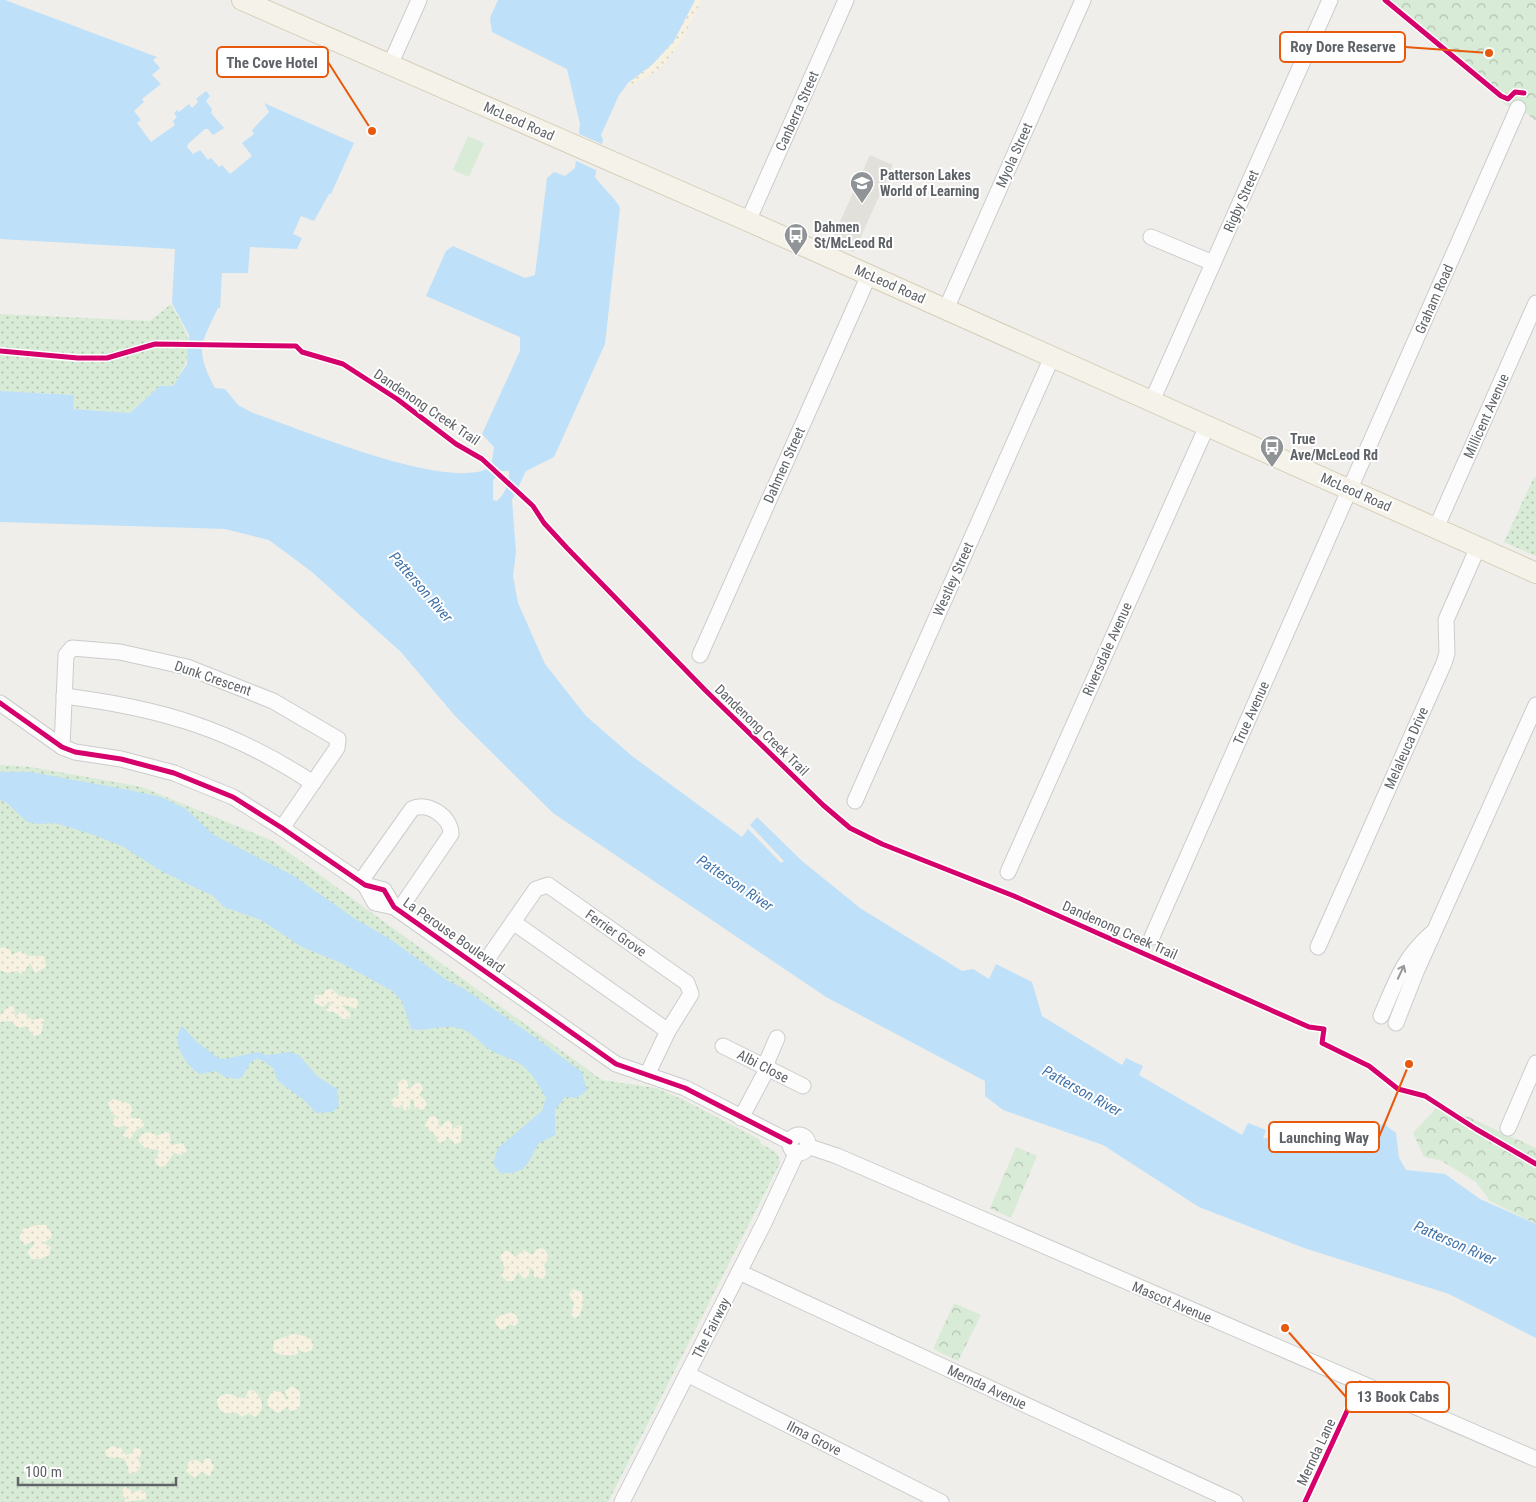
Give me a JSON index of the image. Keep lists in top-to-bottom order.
{
  "streets": {
    "main road": ["McLeod Road"],
    "street": [
      "Canberra Street",
      "Myola Street",
      "Rigby Street",
      "Graham Road",
      "Millicent Avenue",
      "Dahmen Street",
      "Westley Street",
      "Riversdale Avenue",
      "Dunk Crescent",
      "True Avenue",
      "Melaleuca Drive",
      "Ferrier Grove",
      "La Perouse Boulevard",
      "Albi Close",
      "Mascot Avenue",
      "The Fairway",
      "Mernda Avenue",
      "Ilma Grove"
    ],
    "cycle path": ["Dandenong Creek Trail", "Mernda Lane"]
  },
  "crossings": [
    ["Canberra Street", "McLeod Road"],
    ["McLeod Road", "Myola Street"],
    ["McLeod Road", "Rigby Street"],
    ["McLeod Road", "Graham Road"],
    ["McLeod Road", "Millicent Avenue"],
    ["McLeod Road", "Dahmen Street"],
    ["McLeod Road", "Westley Street"],
    ["McLeod Road", "Riversdale Avenue"],
    ["McLeod Road", "True Avenue"],
    ["McLeod Road", "Melaleuca Drive"],
    ["Graham Road", "True Avenue"],
    ["Dunk Crescent", "La Perouse Boulevard"],
    ["Ferrier Grove", "La Perouse Boulevard"],
    ["La Perouse Boulevard", "Mascot Avenue"],
    ["La Perouse Boulevard", "The Fairway"],
    ["Mascot Avenue", "The Fairway"],
    ["The Fairway", "Mernda Avenue"],
    ["The Fairway", "Ilma Grove"]
  ],
  "water": ["Patterson River"],
  "places": {
    "other": [
      "Roy Dore Reserve",
      "The Cove Hotel",
      "Launching Way",
      "13 Book Cabs"
    ],
    "school or university": ["Patterson Lakes World of Learning"],
    "bus stop": ["Dahmen St/McLeod Rd", "True Ave/McLeod Rd"]
  },
  "scale_bar": "100 m"
}
